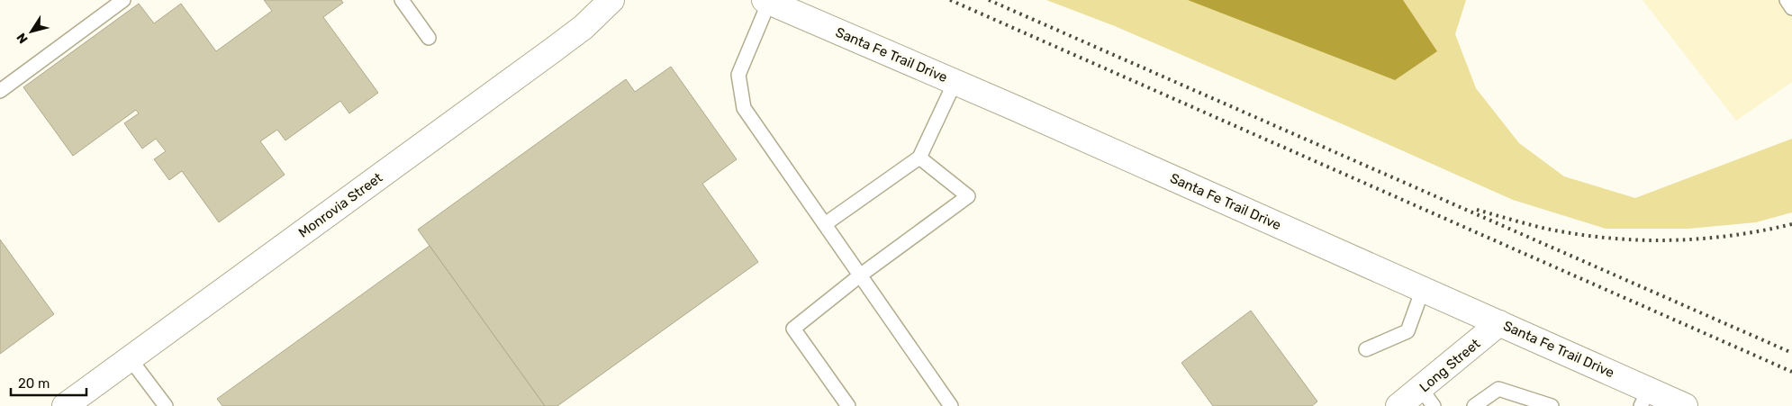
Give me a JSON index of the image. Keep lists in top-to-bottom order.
{
  "streets": {
    "main road": ["Santa Fe Trail Drive", "Monrovia Street", "Long Street"]
  },
  "crossings": [
    ["Santa Fe Trail Drive", "Long Street"]
  ],
  "scale_bar": "20 m",
  "north": "bottom left"
}
